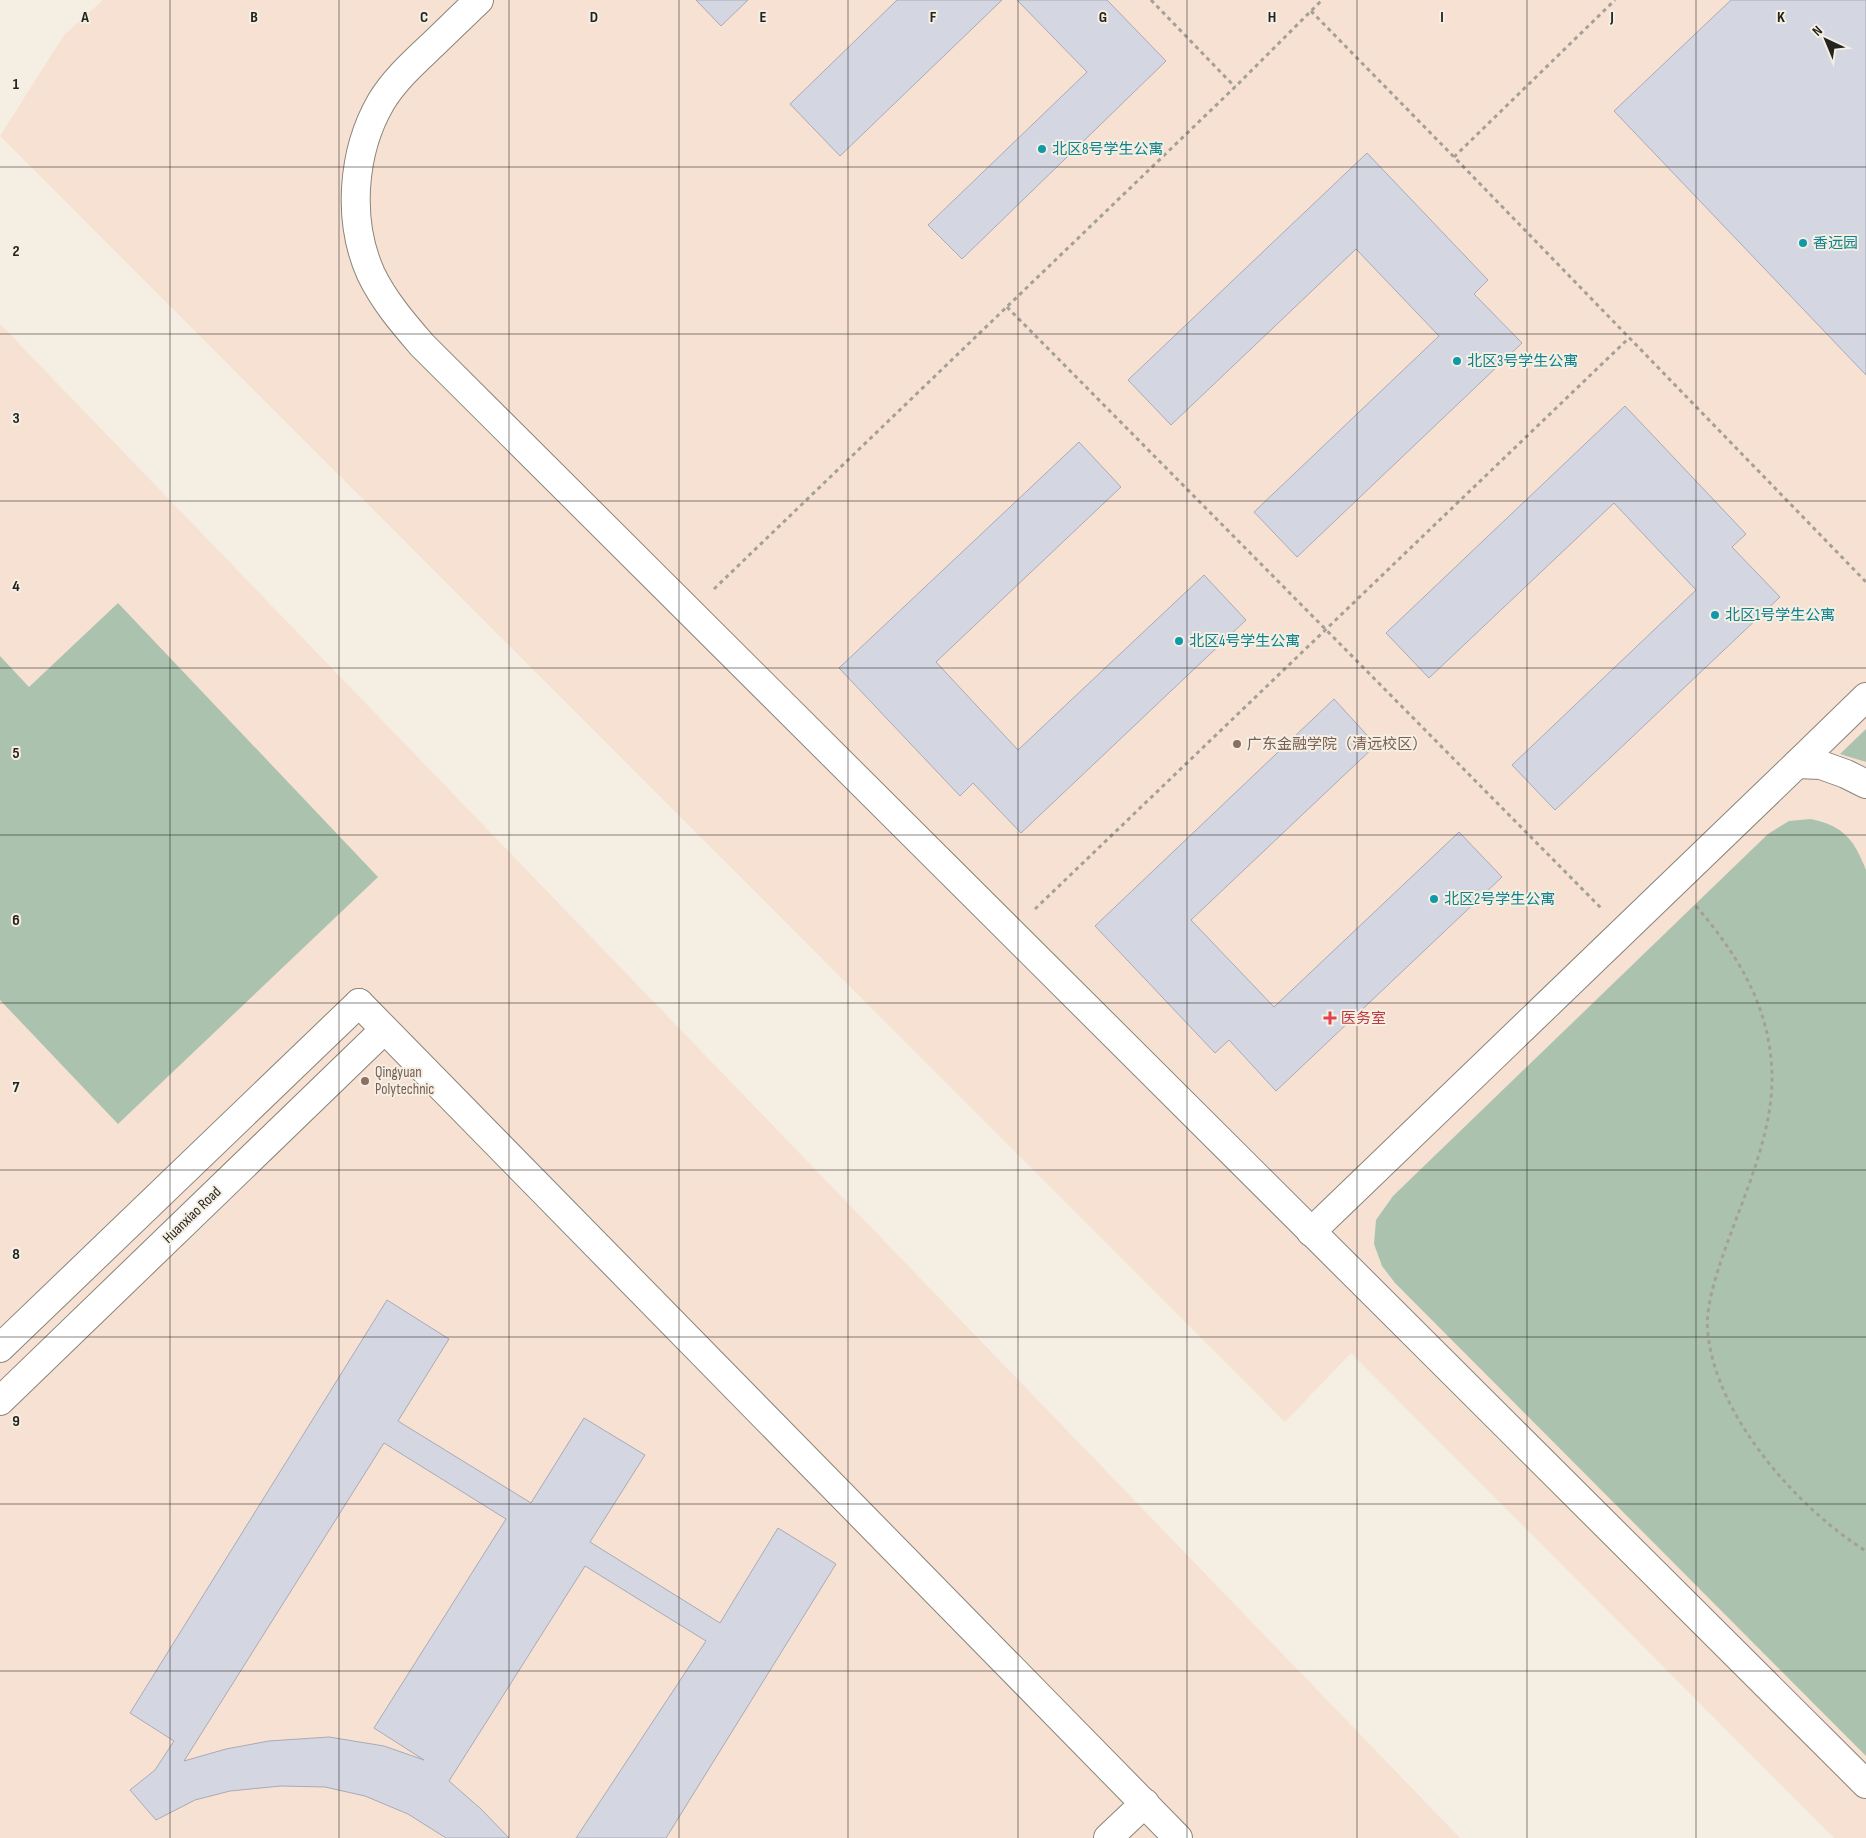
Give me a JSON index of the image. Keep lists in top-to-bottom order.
{
  "streets": {
    "street": ["Huanxiao Road"]
  },
  "places": {
    "other": [
      "北区8号学生公寓",
      "香远园",
      "北区3号学生公寓",
      "北区1号学生公寓",
      "北区4号学生公寓",
      "广东金融学院（清远校区）",
      "北区2号学生公寓",
      "Qingyuan Polytechnic"
    ],
    "health": ["医务室"]
  },
  "north": "top left",
  "grid": {
    "columns": [
      "A",
      "B",
      "C",
      "D",
      "E",
      "F",
      "G",
      "H",
      "I",
      "J",
      "K"
    ],
    "rows": [
      "1",
      "2",
      "3",
      "4",
      "5",
      "6",
      "7",
      "8",
      "9"
    ]
  }
}
